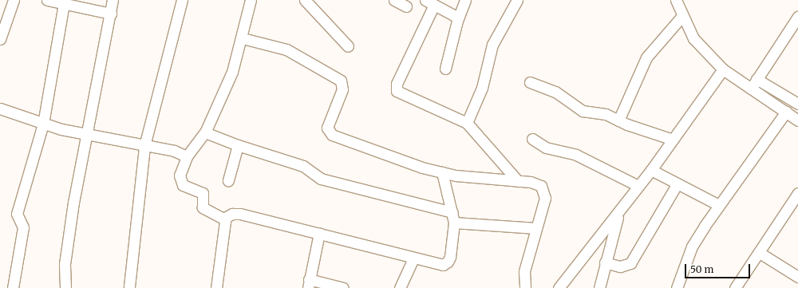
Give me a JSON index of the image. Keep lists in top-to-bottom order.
{
  "scale_bar": "50 m"
}
